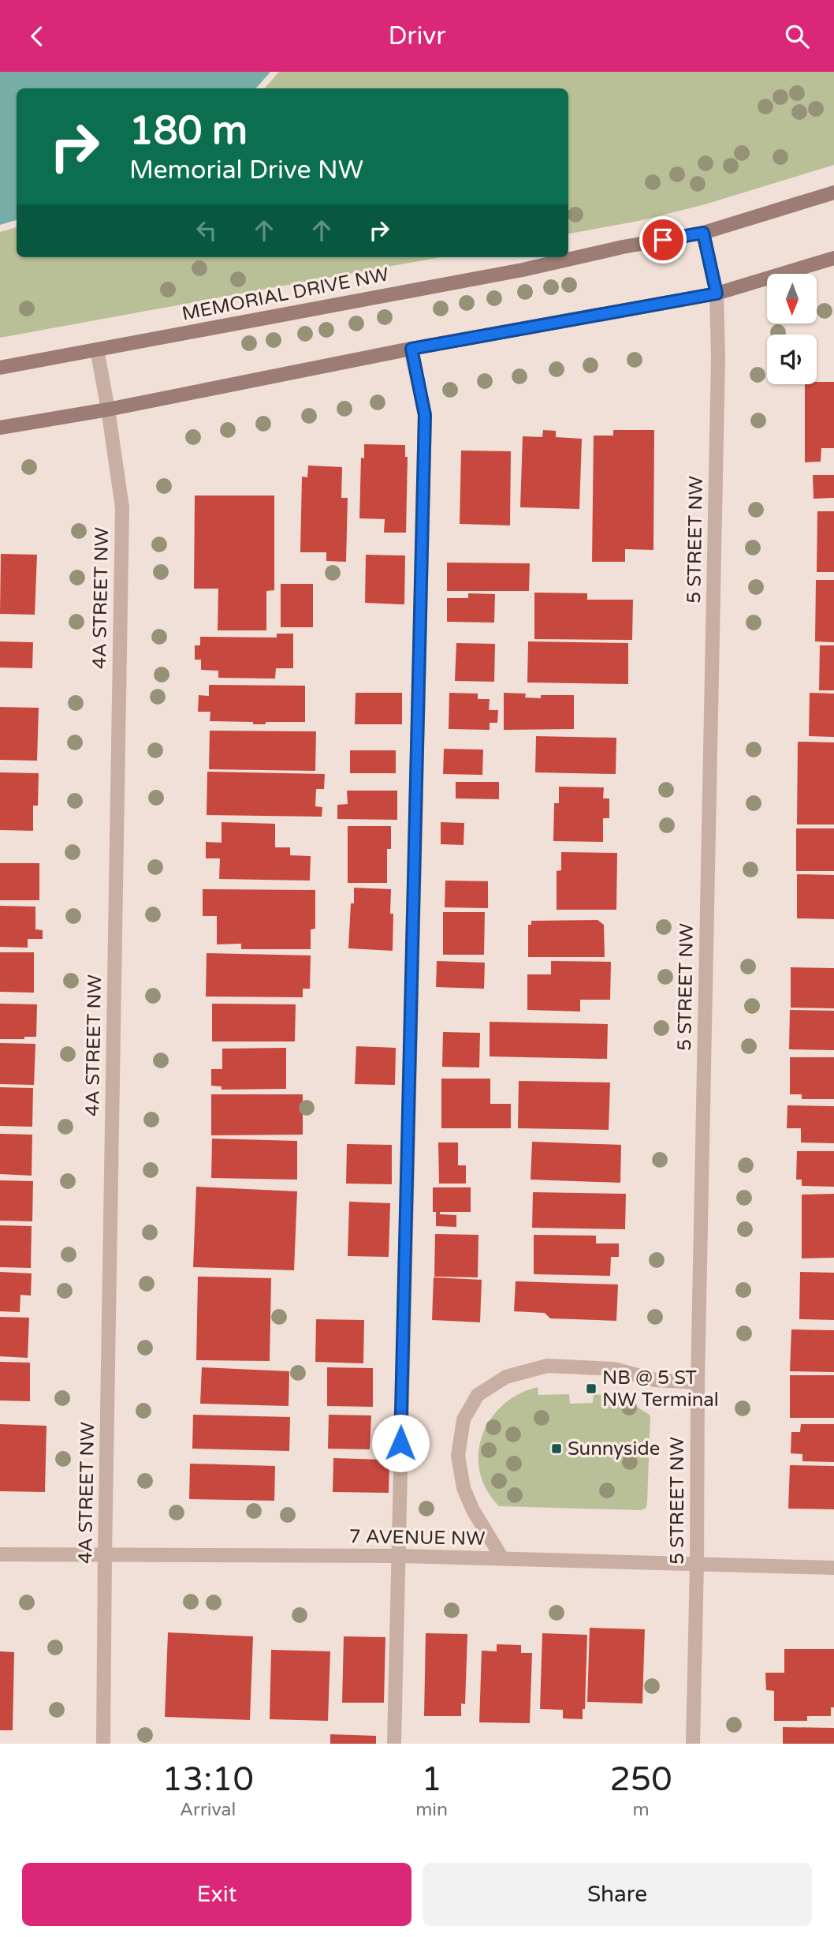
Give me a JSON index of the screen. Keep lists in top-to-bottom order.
{
  "streets": {
    "main road": ["MEMORIAL DRIVE NW"],
    "street": ["5 STREET NW", "4A STREET NW", "7 AVENUE NW"]
  },
  "crossings": [
    ["MEMORIAL DRIVE NW", "5 STREET NW"],
    ["MEMORIAL DRIVE NW", "4A STREET NW"],
    ["5 STREET NW", "7 AVENUE NW"],
    ["4A STREET NW", "7 AVENUE NW"]
  ],
  "places": {
    "transit": ["NB @ 5 ST NW Terminal", "Sunnyside"]
  },
  "north": "bottom",
  "page": {
    "header": "Drivr",
    "turn": ["180 m", "Memorial Drive NW"],
    "eta": [
      "13:10",
      "Arrival",
      "1",
      "min",
      "250",
      "m"
    ],
    "buttons": ["Exit", "Share"]
  }
}
